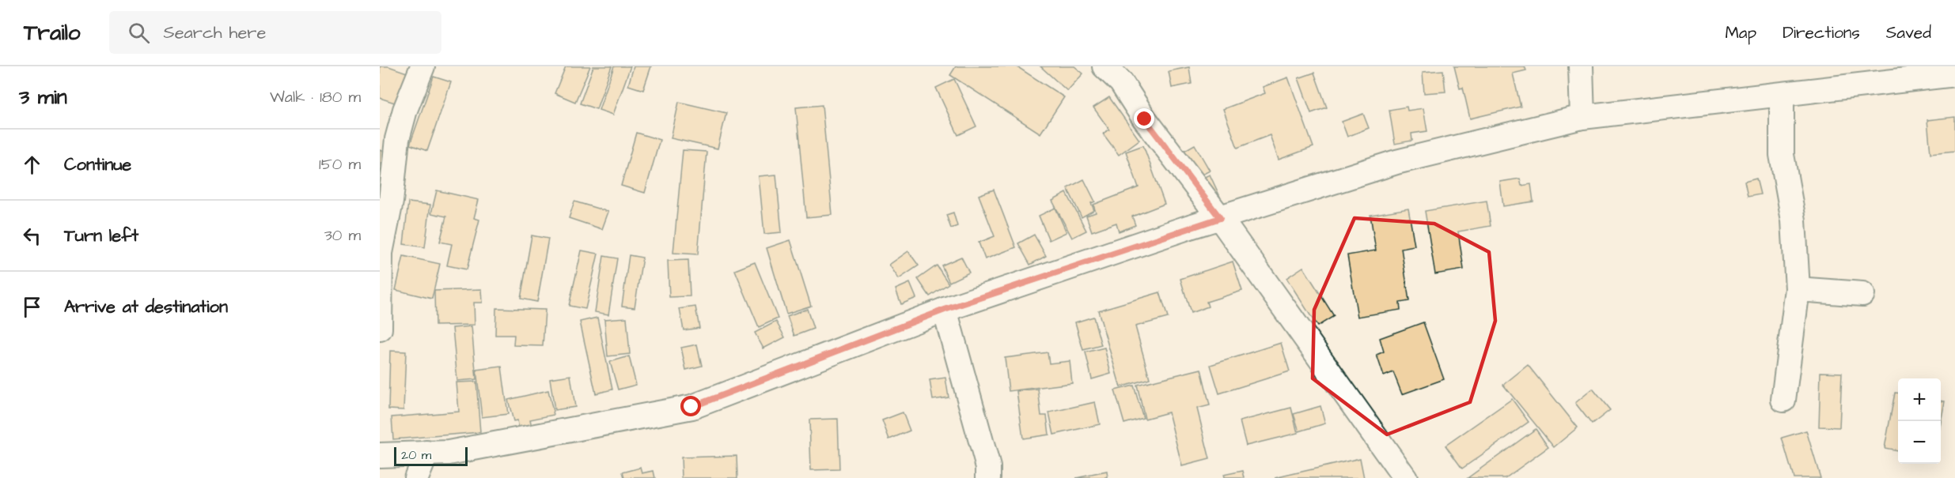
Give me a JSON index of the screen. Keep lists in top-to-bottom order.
{
  "scale_bar": "20 m",
  "page": {
    "header": "Trailo",
    "search": "Search here",
    "nav": ["Map", "Directions", "Saved"],
    "heading": ["3 min", "Walk · 180 m"],
    "list": [
      ["Continue", "150 m"],
      ["Turn left", "30 m"],
      "Arrive at destination"
    ],
    "map_buttons": ["+", "−"],
    "scale": "20 m"
  }
}
